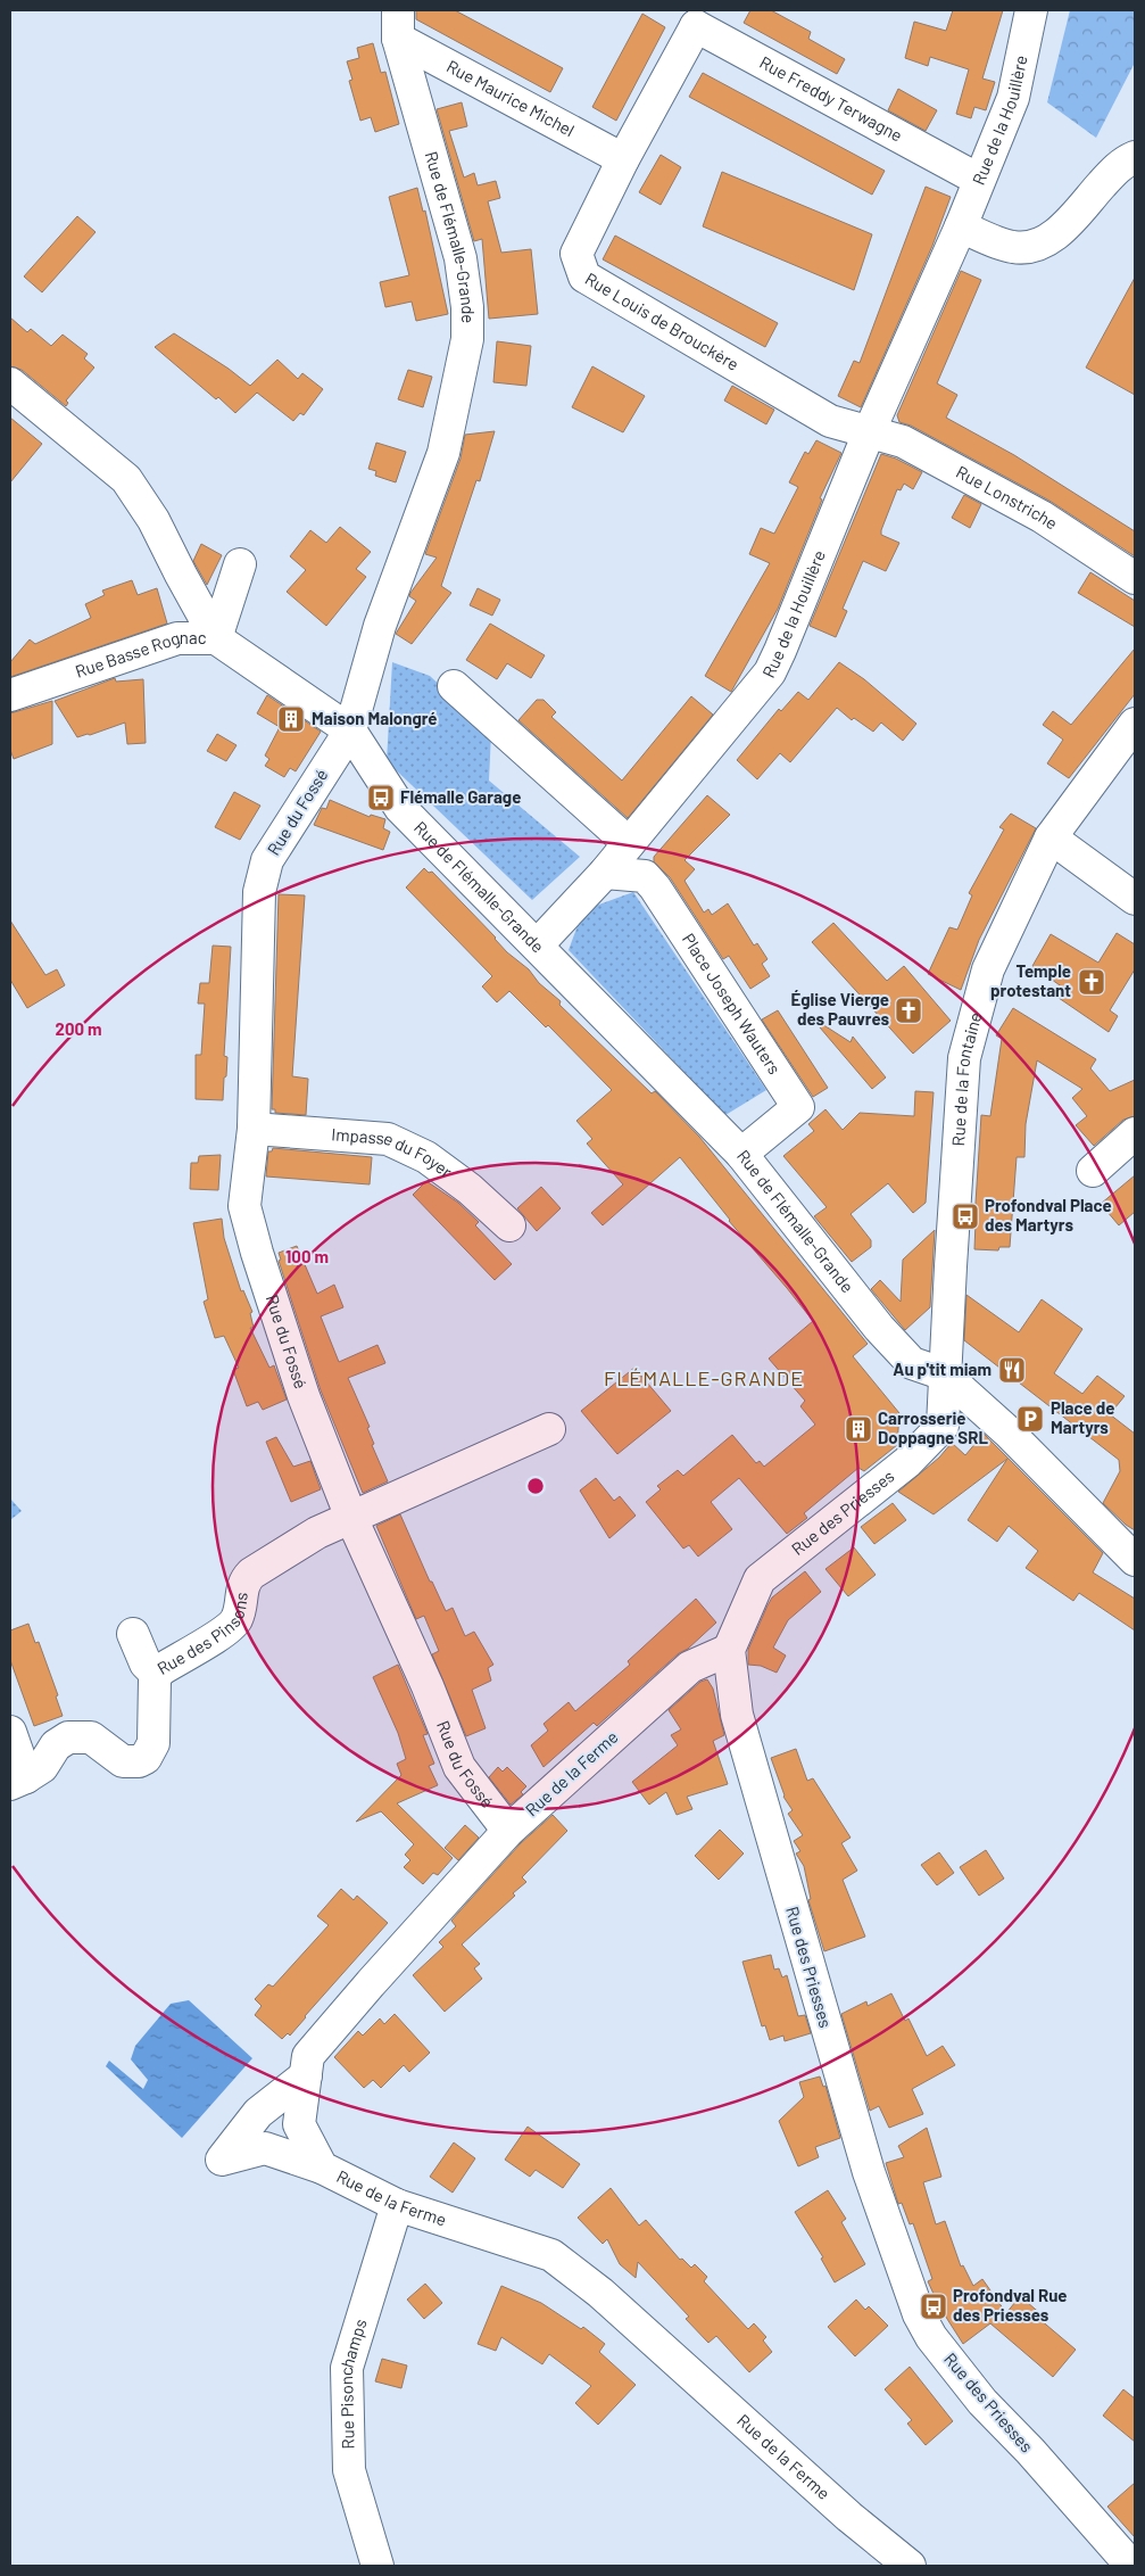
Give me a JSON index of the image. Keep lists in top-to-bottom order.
{
  "streets": {
    "street": [
      "Rue Maurice Michel",
      "Rue Freddy Terwagne",
      "Rue de la Houillère",
      "Rue de Flémalle-Grande",
      "Rue Louis de Brouckère",
      "Rue Lonstriche",
      "Rue Basse Rognac",
      "Rue du Fossé",
      "Place Joseph Wauters",
      "Rue de la Fontaine",
      "Impasse du Foyer",
      "Rue des Priesses",
      "Rue des Pinsons",
      "Rue de la Ferme",
      "Rue Pisonchamps"
    ]
  },
  "crossings": [
    ["Rue Maurice Michel", "Rue de Flémalle-Grande"],
    ["Rue Maurice Michel", "Rue Louis de Brouckère"],
    ["Rue Freddy Terwagne", "Rue de la Houillère"],
    ["Rue Freddy Terwagne", "Rue Louis de Brouckère"],
    ["Rue de la Houillère", "Rue de Flémalle-Grande"],
    ["Rue de la Houillère", "Rue Louis de Brouckère"],
    ["Rue de la Houillère", "Rue Lonstriche"],
    ["Rue de la Houillère", "Place Joseph Wauters"],
    ["Rue de Flémalle-Grande", "Rue Basse Rognac"],
    ["Rue de Flémalle-Grande", "Rue du Fossé"],
    ["Rue de Flémalle-Grande", "Place Joseph Wauters"],
    ["Rue de Flémalle-Grande", "Rue de la Fontaine"],
    ["Rue de Flémalle-Grande", "Rue des Priesses"],
    ["Rue Louis de Brouckère", "Rue Lonstriche"],
    ["Rue Basse Rognac", "Rue du Fossé"],
    ["Rue du Fossé", "Impasse du Foyer"],
    ["Rue du Fossé", "Rue des Pinsons"],
    ["Rue du Fossé", "Rue de la Ferme"],
    ["Rue de la Fontaine", "Rue des Priesses"],
    ["Rue des Priesses", "Rue de la Ferme"],
    ["Rue de la Ferme", "Rue Pisonchamps"]
  ],
  "districts": ["FLÉMALLE-GRANDE"],
  "places": {
    "building": ["Maison Malongré", "Carrosserie Doppagne SRL"],
    "bus stop": ["Flémalle Garage", "Profondval Place des Martyrs", "Profondval Rue des Priesses"],
    "church": ["Temple protestant", "Église Vierge des Pauvres"],
    "restaurant": ["Au p'tit miam"],
    "parking": ["Place de Martyrs"]
  },
  "rings": ["200 m", "100 m"]
}
